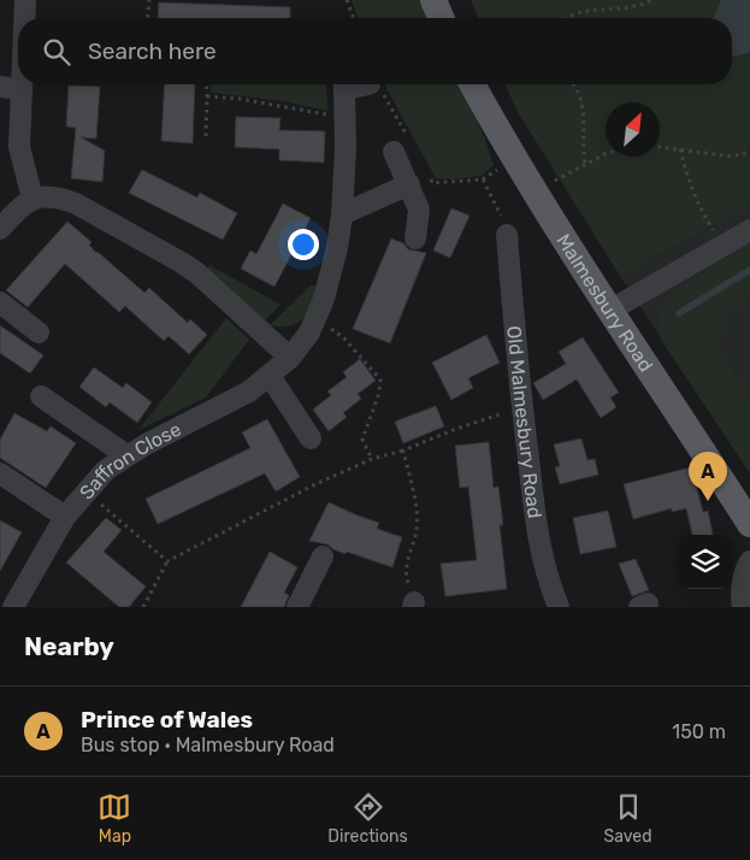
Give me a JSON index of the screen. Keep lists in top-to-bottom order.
{
  "streets": {
    "main road": ["Malmesbury Road"],
    "street": ["Old Malmesbury Road", "Saffron Close"]
  },
  "north": "top right",
  "page": {
    "search": "Search here",
    "pins": "A",
    "heading": "Nearby",
    "list": [
      {
        "mark": "A",
        "name": "Prince of Wales",
        "note": "Bus stop · Malmesbury Road",
        "value": "150 m"
      }
    ],
    "nav": ["Map", "Directions", "Saved"]
  }
}
